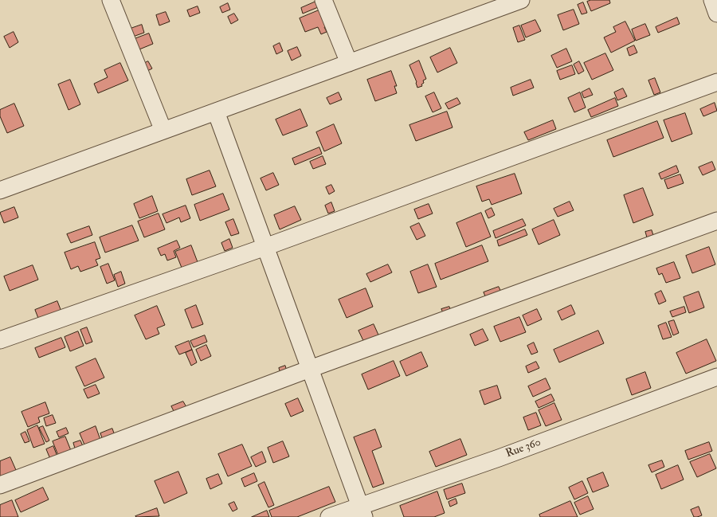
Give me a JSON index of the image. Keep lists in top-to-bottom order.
{
  "streets": {
    "street": ["Rue 360"]
  }
}
